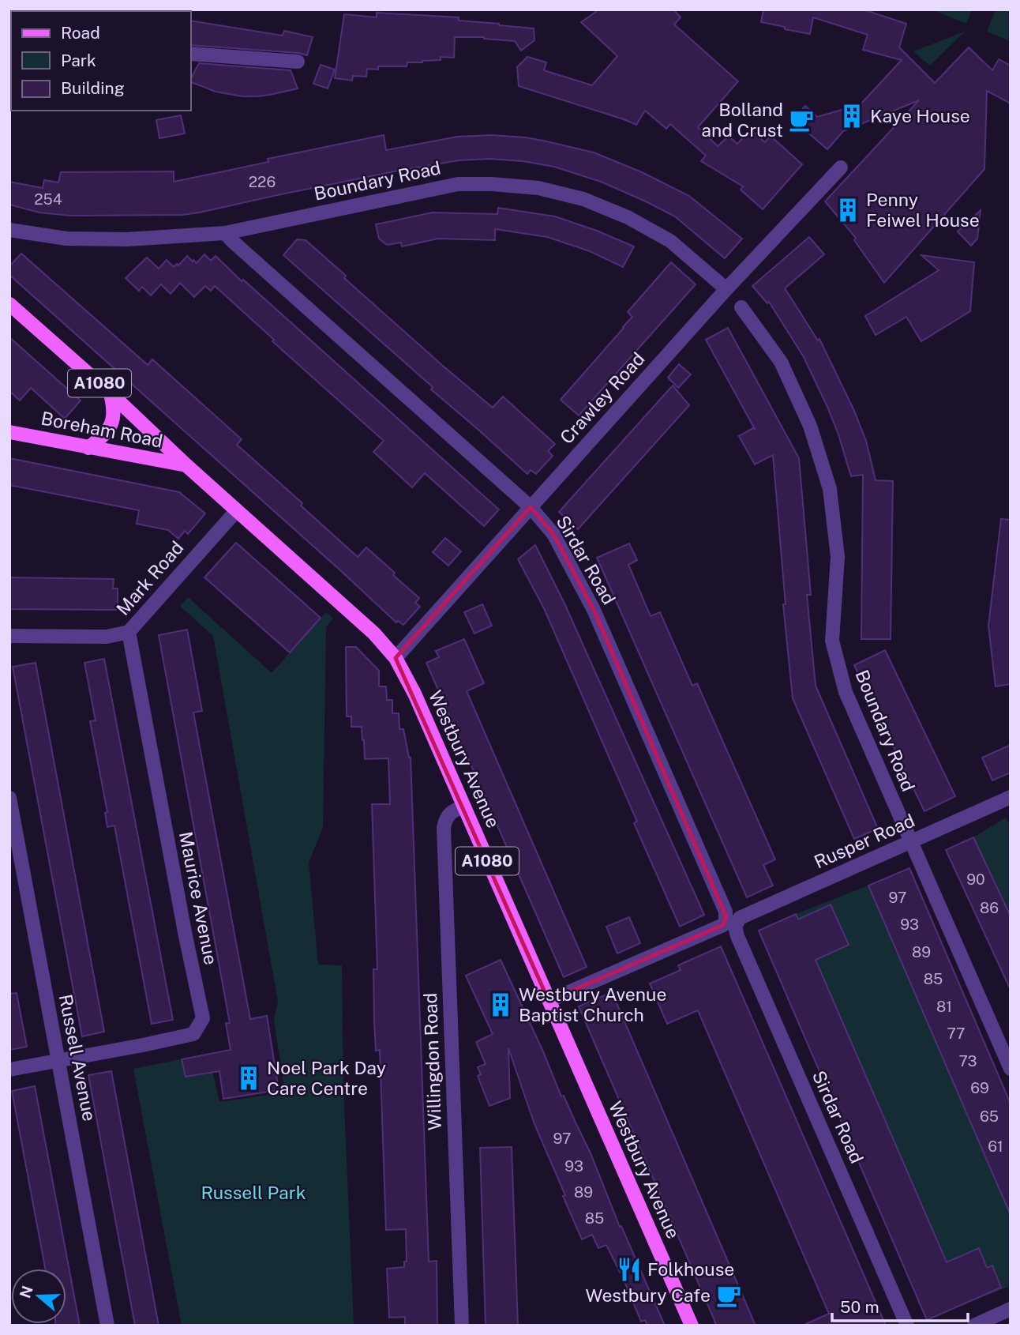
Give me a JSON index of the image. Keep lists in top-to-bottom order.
{
  "streets": {
    "main road": ["A1080", "Boreham Road", "Westbury Avenue"],
    "street": [
      "Boundary Road",
      "Crawley Road",
      "Sirdar Road",
      "Mark Road",
      "Rusper Road",
      "Maurice Avenue",
      "Russell Avenue",
      "Willingdon Road"
    ]
  },
  "crossings": [
    ["Boundary Road", "Crawley Road"],
    ["Boundary Road", "Sirdar Road"],
    ["Boundary Road", "Rusper Road"],
    ["A1080", "Boreham Road"],
    ["A1080", "Westbury Avenue"],
    ["Crawley Road", "Sirdar Road"],
    ["Crawley Road", "Westbury Avenue"],
    ["Boreham Road", "Westbury Avenue"],
    ["Sirdar Road", "Rusper Road"],
    ["Mark Road", "Westbury Avenue"],
    ["Mark Road", "Maurice Avenue"],
    ["Westbury Avenue", "Rusper Road"],
    ["Westbury Avenue", "Willingdon Road"],
    ["Maurice Avenue", "Russell Avenue"]
  ],
  "parks": ["Russell Park"],
  "places": {
    "building": [
      "Kaye House",
      "Penny Feiwel House",
      "Westbury Avenue Baptist Church",
      "Noel Park Day Care Centre"
    ],
    "cafe": ["Bolland and Crust", "Westbury Cafe"],
    "restaurant": ["Folkhouse"]
  },
  "house_numbers": [
    "226",
    "254",
    "90",
    "97",
    "86",
    "93",
    "89",
    "85",
    "81",
    "77",
    "73",
    "69",
    "65",
    "97",
    "61",
    "93",
    "89",
    "85"
  ],
  "legend": ["Road", "Park", "Building"],
  "scale_bar": "50 m",
  "north": "left"
}
